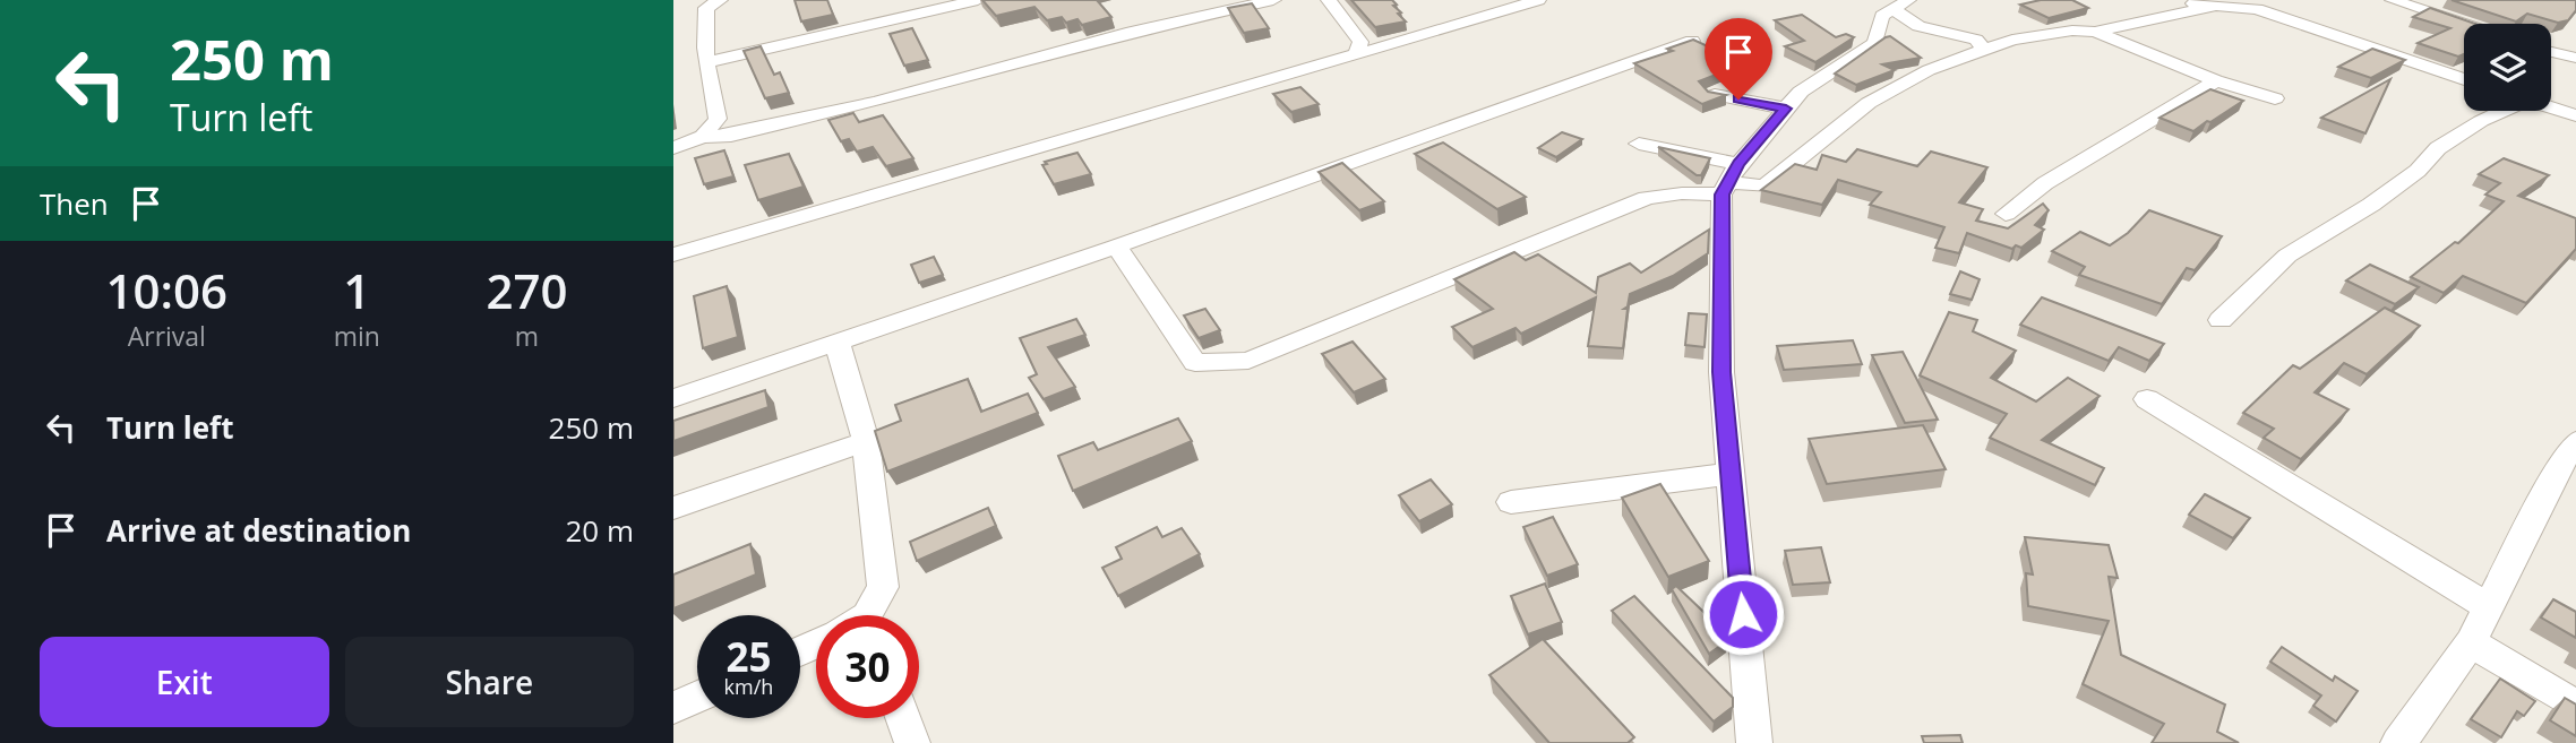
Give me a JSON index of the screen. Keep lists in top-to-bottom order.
{
  "page": {
    "turn": ["250 m", "Turn left"],
    "then": "Then",
    "eta": [
      "10:06",
      "Arrival",
      "1",
      "min",
      "270",
      "m"
    ],
    "list": [
      {
        "name": "Turn left",
        "value": "250 m"
      },
      {
        "name": "Arrive at destination",
        "value": "20 m"
      }
    ],
    "speed": "25 km/h",
    "limit": "30",
    "buttons": ["Exit", "Share"]
  }
}
